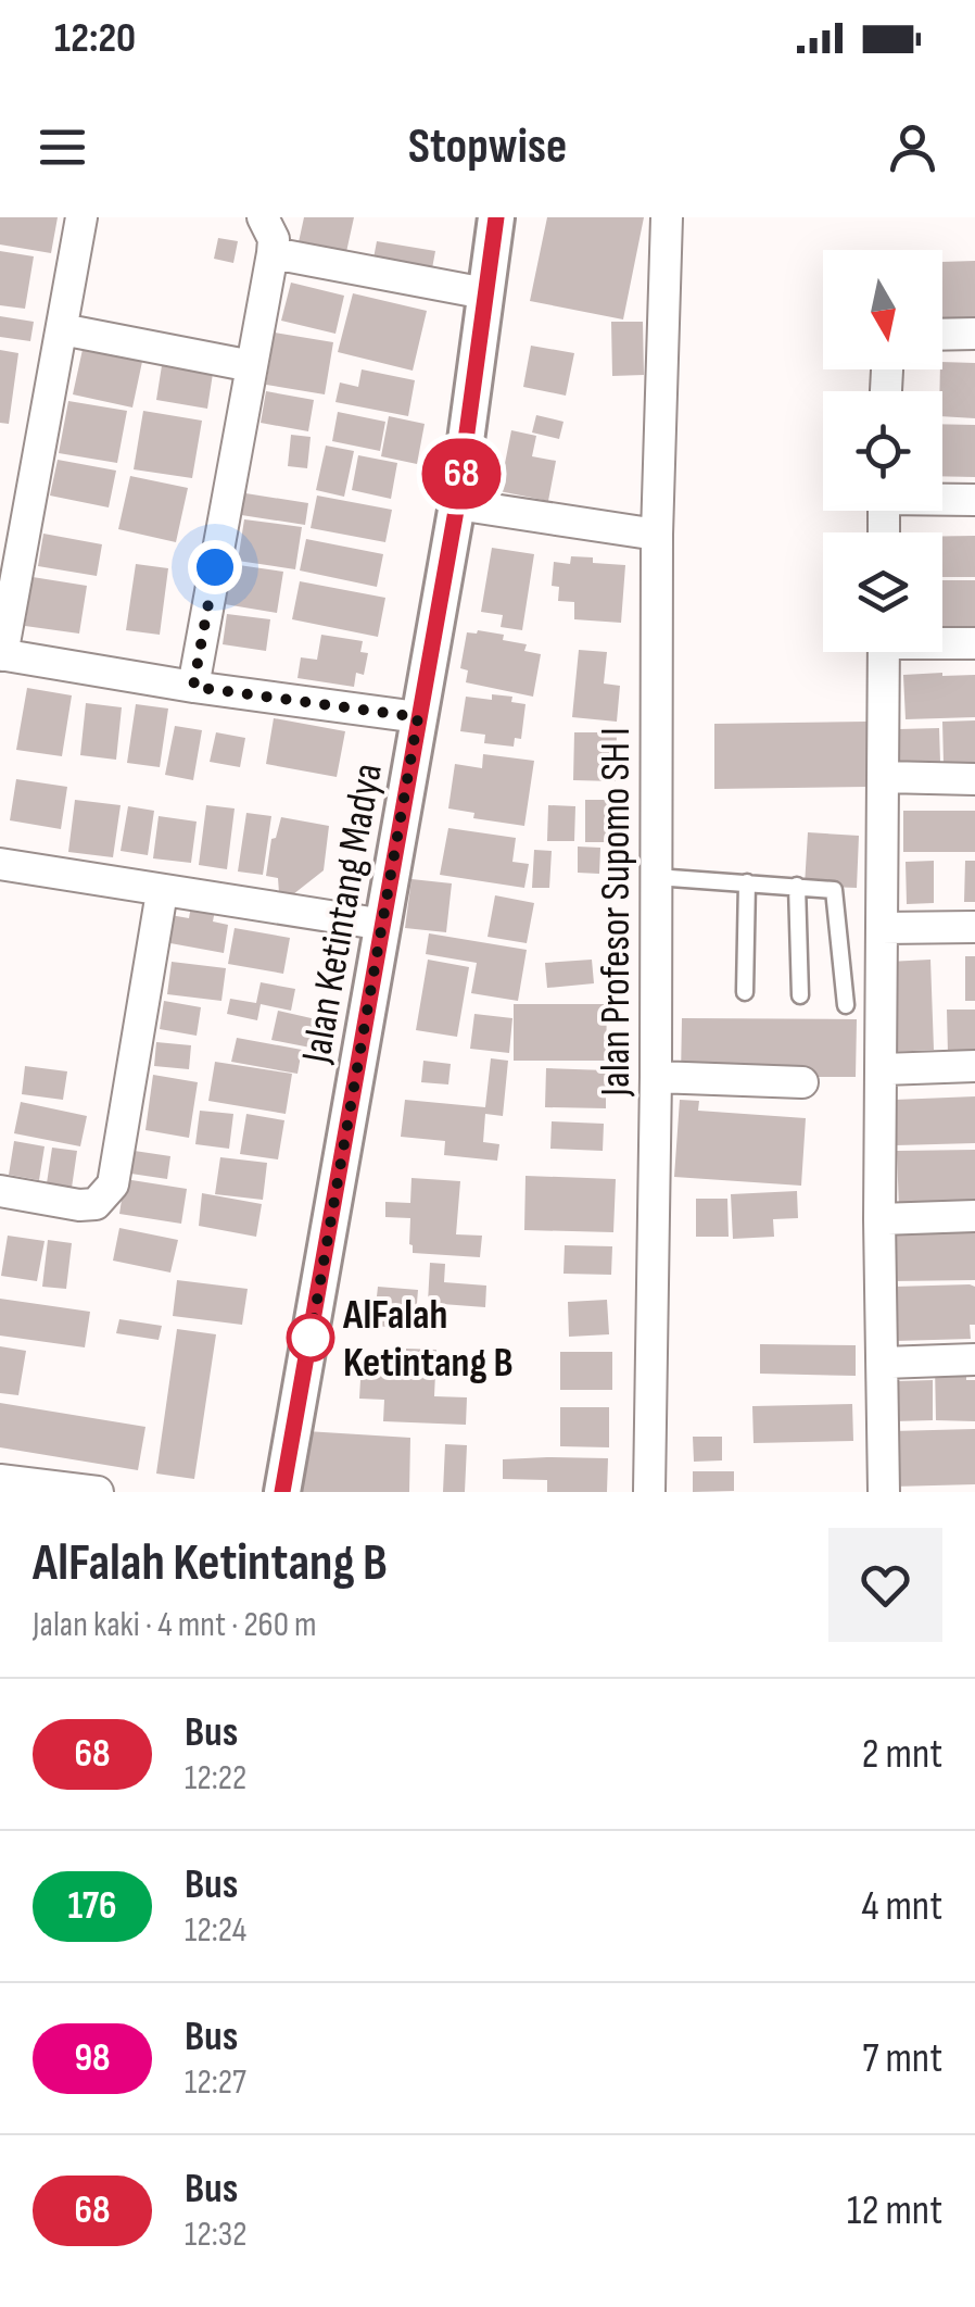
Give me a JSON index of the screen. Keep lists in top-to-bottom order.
{
  "streets": {
    "street": ["Jalan Profesor Supomo SH I", "Jalan Ketintang Madya"]
  },
  "places": ["AlFalah Ketintang B"],
  "lines": ["bus line 68"],
  "north": "bottom",
  "page": {
    "status": "12:20",
    "header": "Stopwise",
    "on_map": "68",
    "heading": ["AlFalah Ketintang B", "Jalan kaki · 4 mnt · 260 m"],
    "list": [
      {
        "mark": "68",
        "name": "Bus",
        "note": "12:22",
        "value": "2 mnt"
      },
      {
        "mark": "176",
        "name": "Bus",
        "note": "12:24",
        "value": "4 mnt"
      },
      {
        "mark": "98",
        "name": "Bus",
        "note": "12:27",
        "value": "7 mnt"
      },
      {
        "mark": "68",
        "name": "Bus",
        "note": "12:32",
        "value": "12 mnt"
      }
    ]
  }
}
